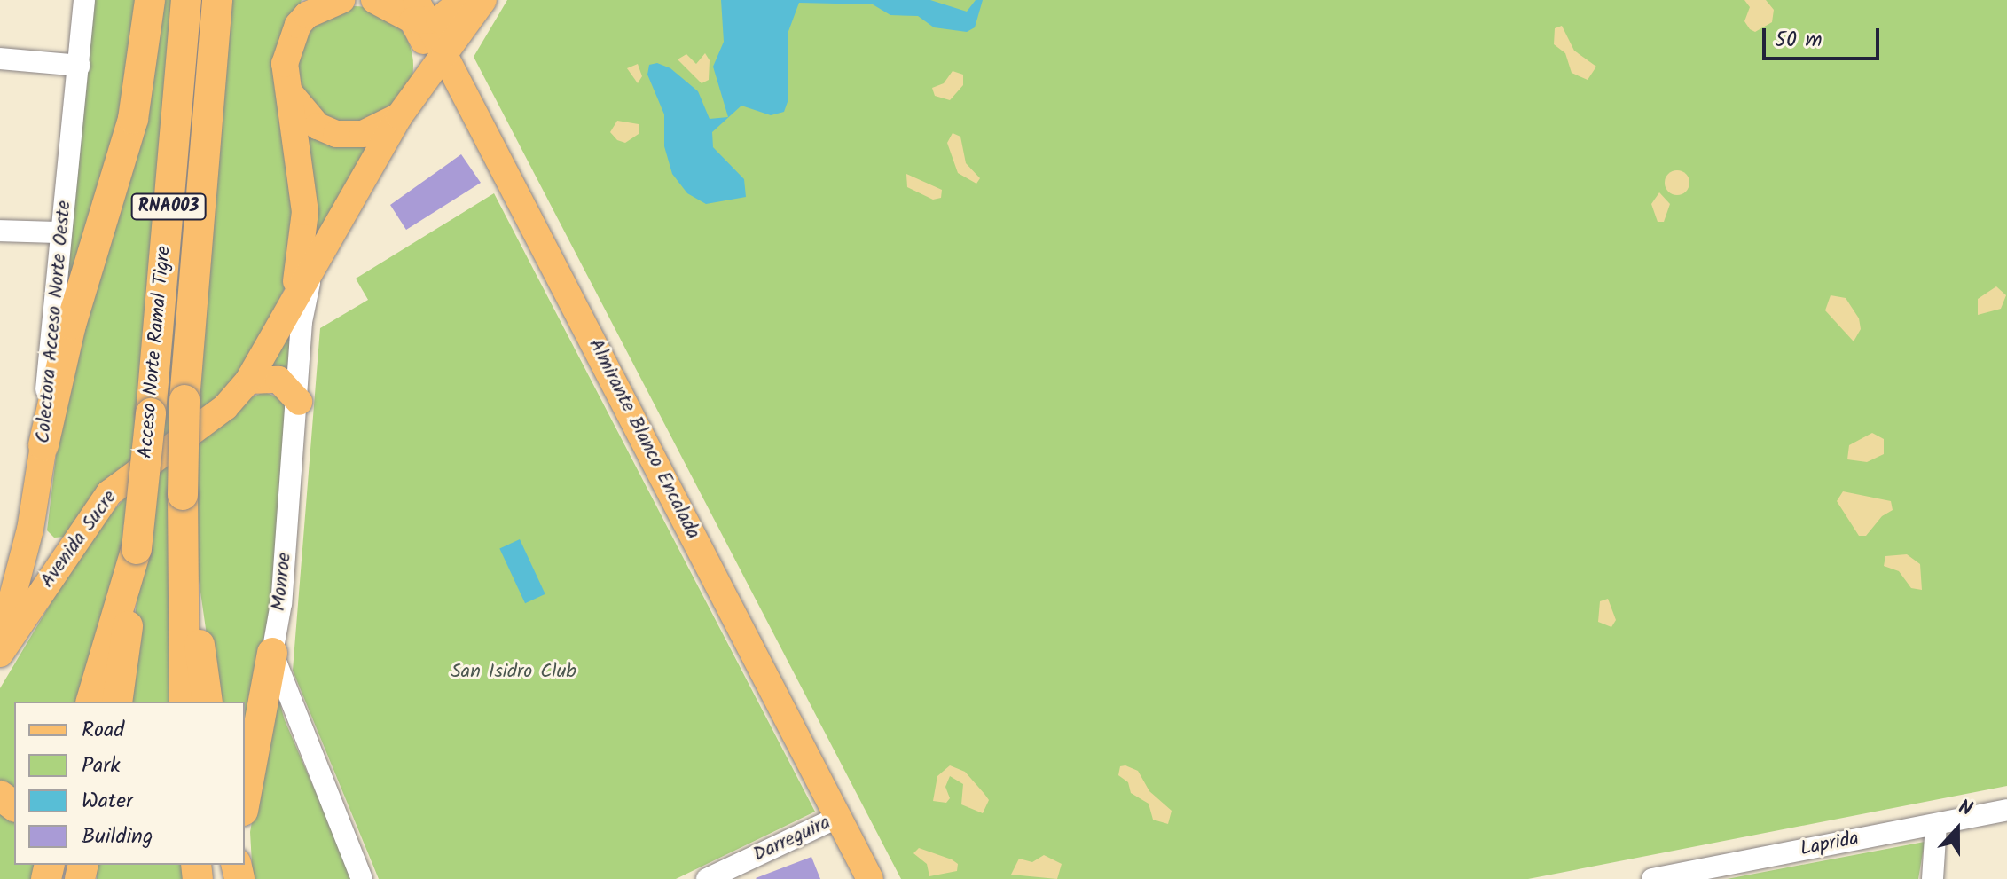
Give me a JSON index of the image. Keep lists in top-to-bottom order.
{
  "streets": {
    "highway": ["RNA003", "Acceso Norte Ramal Tigre"],
    "main road": ["Colectora Acceso Norte Oeste", "Almirante Blanco Encalada", "Avenida Sucre"],
    "street": ["Monroe", "Darreguira", "Laprida"]
  },
  "crossings": [
    ["Almirante Blanco Encalada", "Avenida Sucre"],
    ["Almirante Blanco Encalada", "Darreguira"],
    ["Avenida Sucre", "Monroe"]
  ],
  "parks": ["San Isidro Club"],
  "legend": [
    "Road",
    "Park",
    "Water",
    "Building"
  ],
  "scale_bar": "50 m",
  "north": "top"
}
